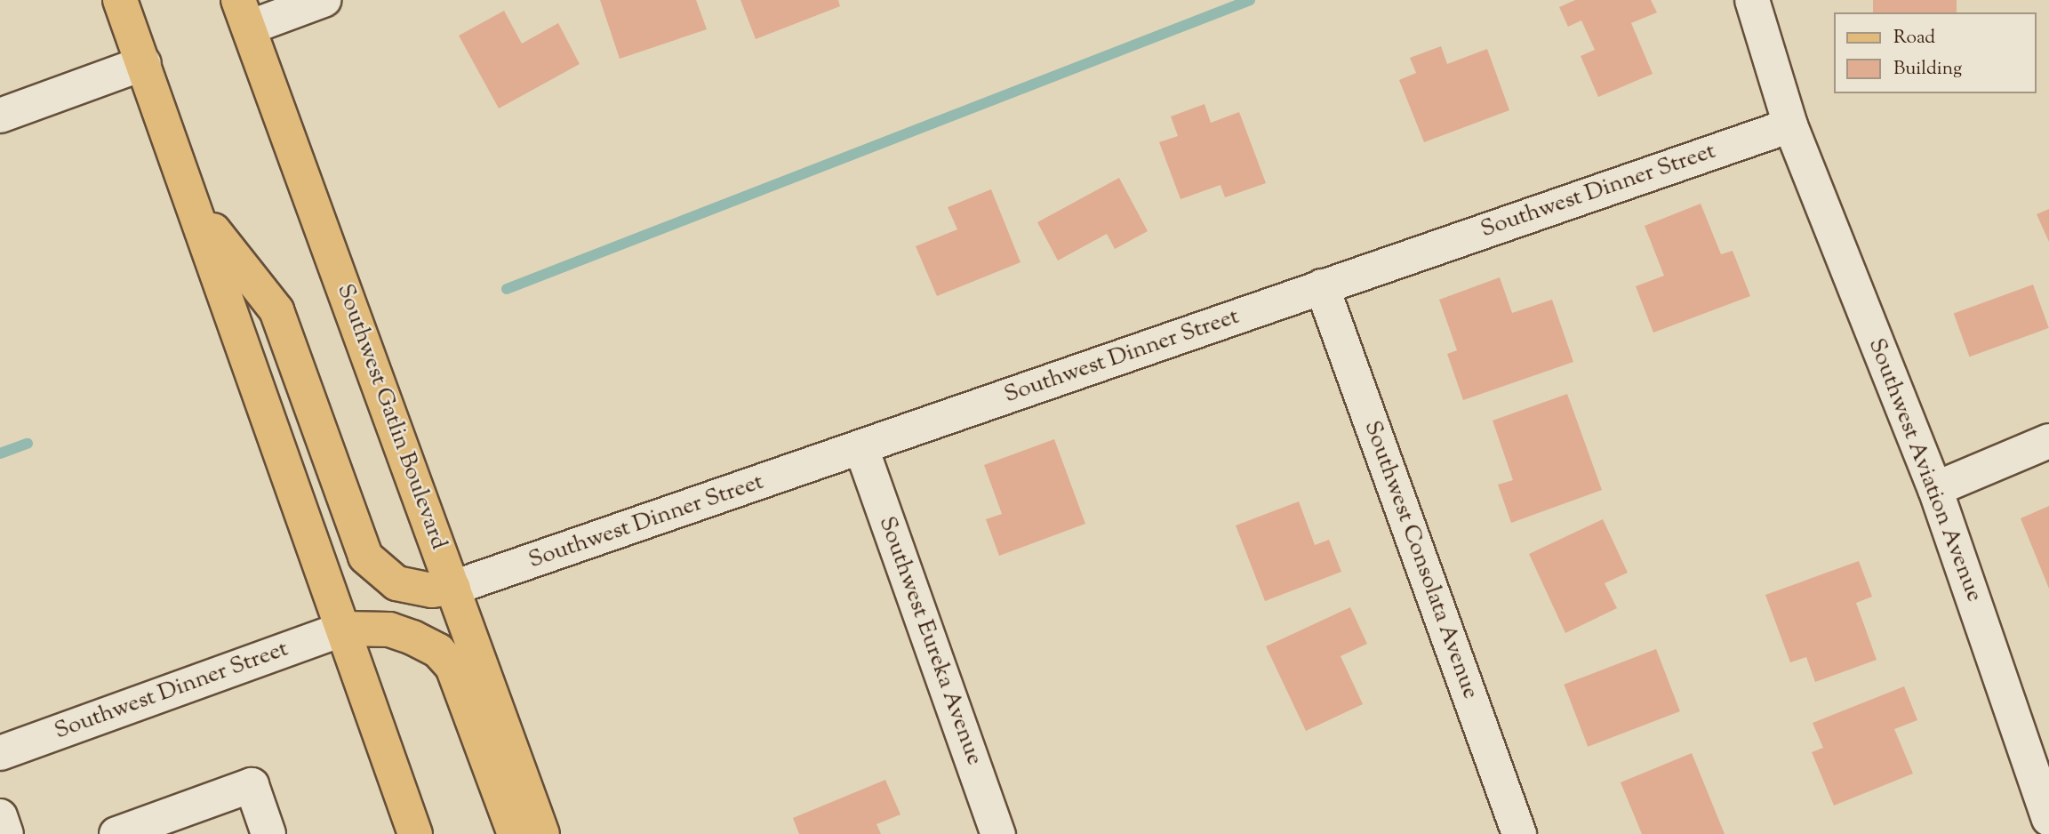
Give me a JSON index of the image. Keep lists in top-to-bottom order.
{
  "streets": {
    "main road": ["Southwest Gatlin Boulevard"],
    "street": [
      "Southwest Dinner Street",
      "Southwest Aviation Avenue",
      "Southwest Consolata Avenue",
      "Southwest Eureka Avenue"
    ]
  },
  "crossings": [
    ["Southwest Dinner Street", "Southwest Gatlin Boulevard"],
    ["Southwest Dinner Street", "Southwest Aviation Avenue"],
    ["Southwest Dinner Street", "Southwest Consolata Avenue"],
    ["Southwest Dinner Street", "Southwest Eureka Avenue"]
  ],
  "legend": ["Road", "Building"]
}
